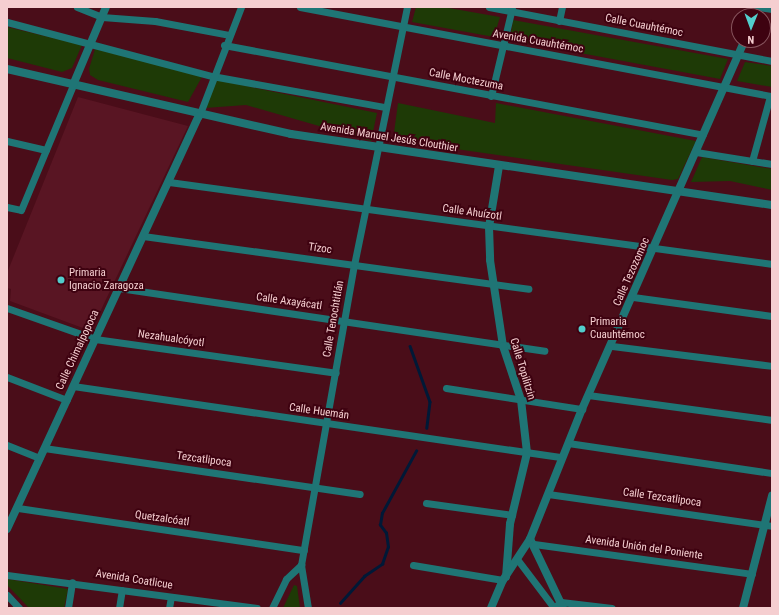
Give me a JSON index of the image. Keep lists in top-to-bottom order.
{
  "streets": {
    "street": [
      "Calle Cuauhtémoc",
      "Avenida Cuauhtémoc",
      "Calle Moctezuma",
      "Avenida Manuel Jesús Clouthier",
      "Calle Ahuízotl",
      "Tízoc",
      "Calle Tezozomoc",
      "Calle Axayácatl",
      "Calle Tenochtitlán",
      "Nezahualcóyotl",
      "Calle Chimalpopoca",
      "Calle Topilitzin",
      "Calle Huemán",
      "Tezcatlipoca",
      "Calle Tezcatlipoca",
      "Quetzalcóatl",
      "Avenida Unión del Poniente",
      "Avenida Coatlicue"
    ]
  },
  "crossings": [
    ["Calle Cuauhtémoc", "Calle Tezozomoc"],
    ["Avenida Cuauhtémoc", "Calle Tezozomoc"],
    ["Avenida Cuauhtémoc", "Calle Tenochtitlán"],
    ["Calle Moctezuma", "Calle Tezozomoc"],
    ["Calle Moctezuma", "Calle Tenochtitlán"],
    ["Avenida Manuel Jesús Clouthier", "Calle Tezozomoc"],
    ["Avenida Manuel Jesús Clouthier", "Calle Tenochtitlán"],
    ["Avenida Manuel Jesús Clouthier", "Calle Chimalpopoca"],
    ["Avenida Manuel Jesús Clouthier", "Calle Topilitzin"],
    ["Calle Ahuízotl", "Calle Tezozomoc"],
    ["Calle Ahuízotl", "Calle Tenochtitlán"],
    ["Calle Ahuízotl", "Calle Chimalpopoca"],
    ["Calle Ahuízotl", "Calle Topilitzin"],
    ["Tízoc", "Calle Tenochtitlán"],
    ["Tízoc", "Calle Chimalpopoca"],
    ["Tízoc", "Calle Topilitzin"],
    ["Calle Tezozomoc", "Calle Topilitzin"],
    ["Calle Tezozomoc", "Calle Huemán"],
    ["Calle Tezozomoc", "Calle Tezcatlipoca"],
    ["Calle Tezozomoc", "Avenida Unión del Poniente"],
    ["Calle Axayácatl", "Calle Tenochtitlán"],
    ["Calle Axayácatl", "Calle Chimalpopoca"],
    ["Calle Axayácatl", "Calle Topilitzin"],
    ["Calle Tenochtitlán", "Nezahualcóyotl"],
    ["Calle Tenochtitlán", "Calle Huemán"],
    ["Calle Tenochtitlán", "Tezcatlipoca"],
    ["Calle Tenochtitlán", "Quetzalcóatl"],
    ["Nezahualcóyotl", "Calle Chimalpopoca"],
    ["Calle Chimalpopoca", "Calle Huemán"],
    ["Calle Chimalpopoca", "Tezcatlipoca"],
    ["Calle Chimalpopoca", "Quetzalcóatl"],
    ["Calle Topilitzin", "Calle Huemán"]
  ],
  "places": ["Primaria Ignacio Zaragoza", "Primaria Cuauhtémoc"],
  "north": "bottom"
}
